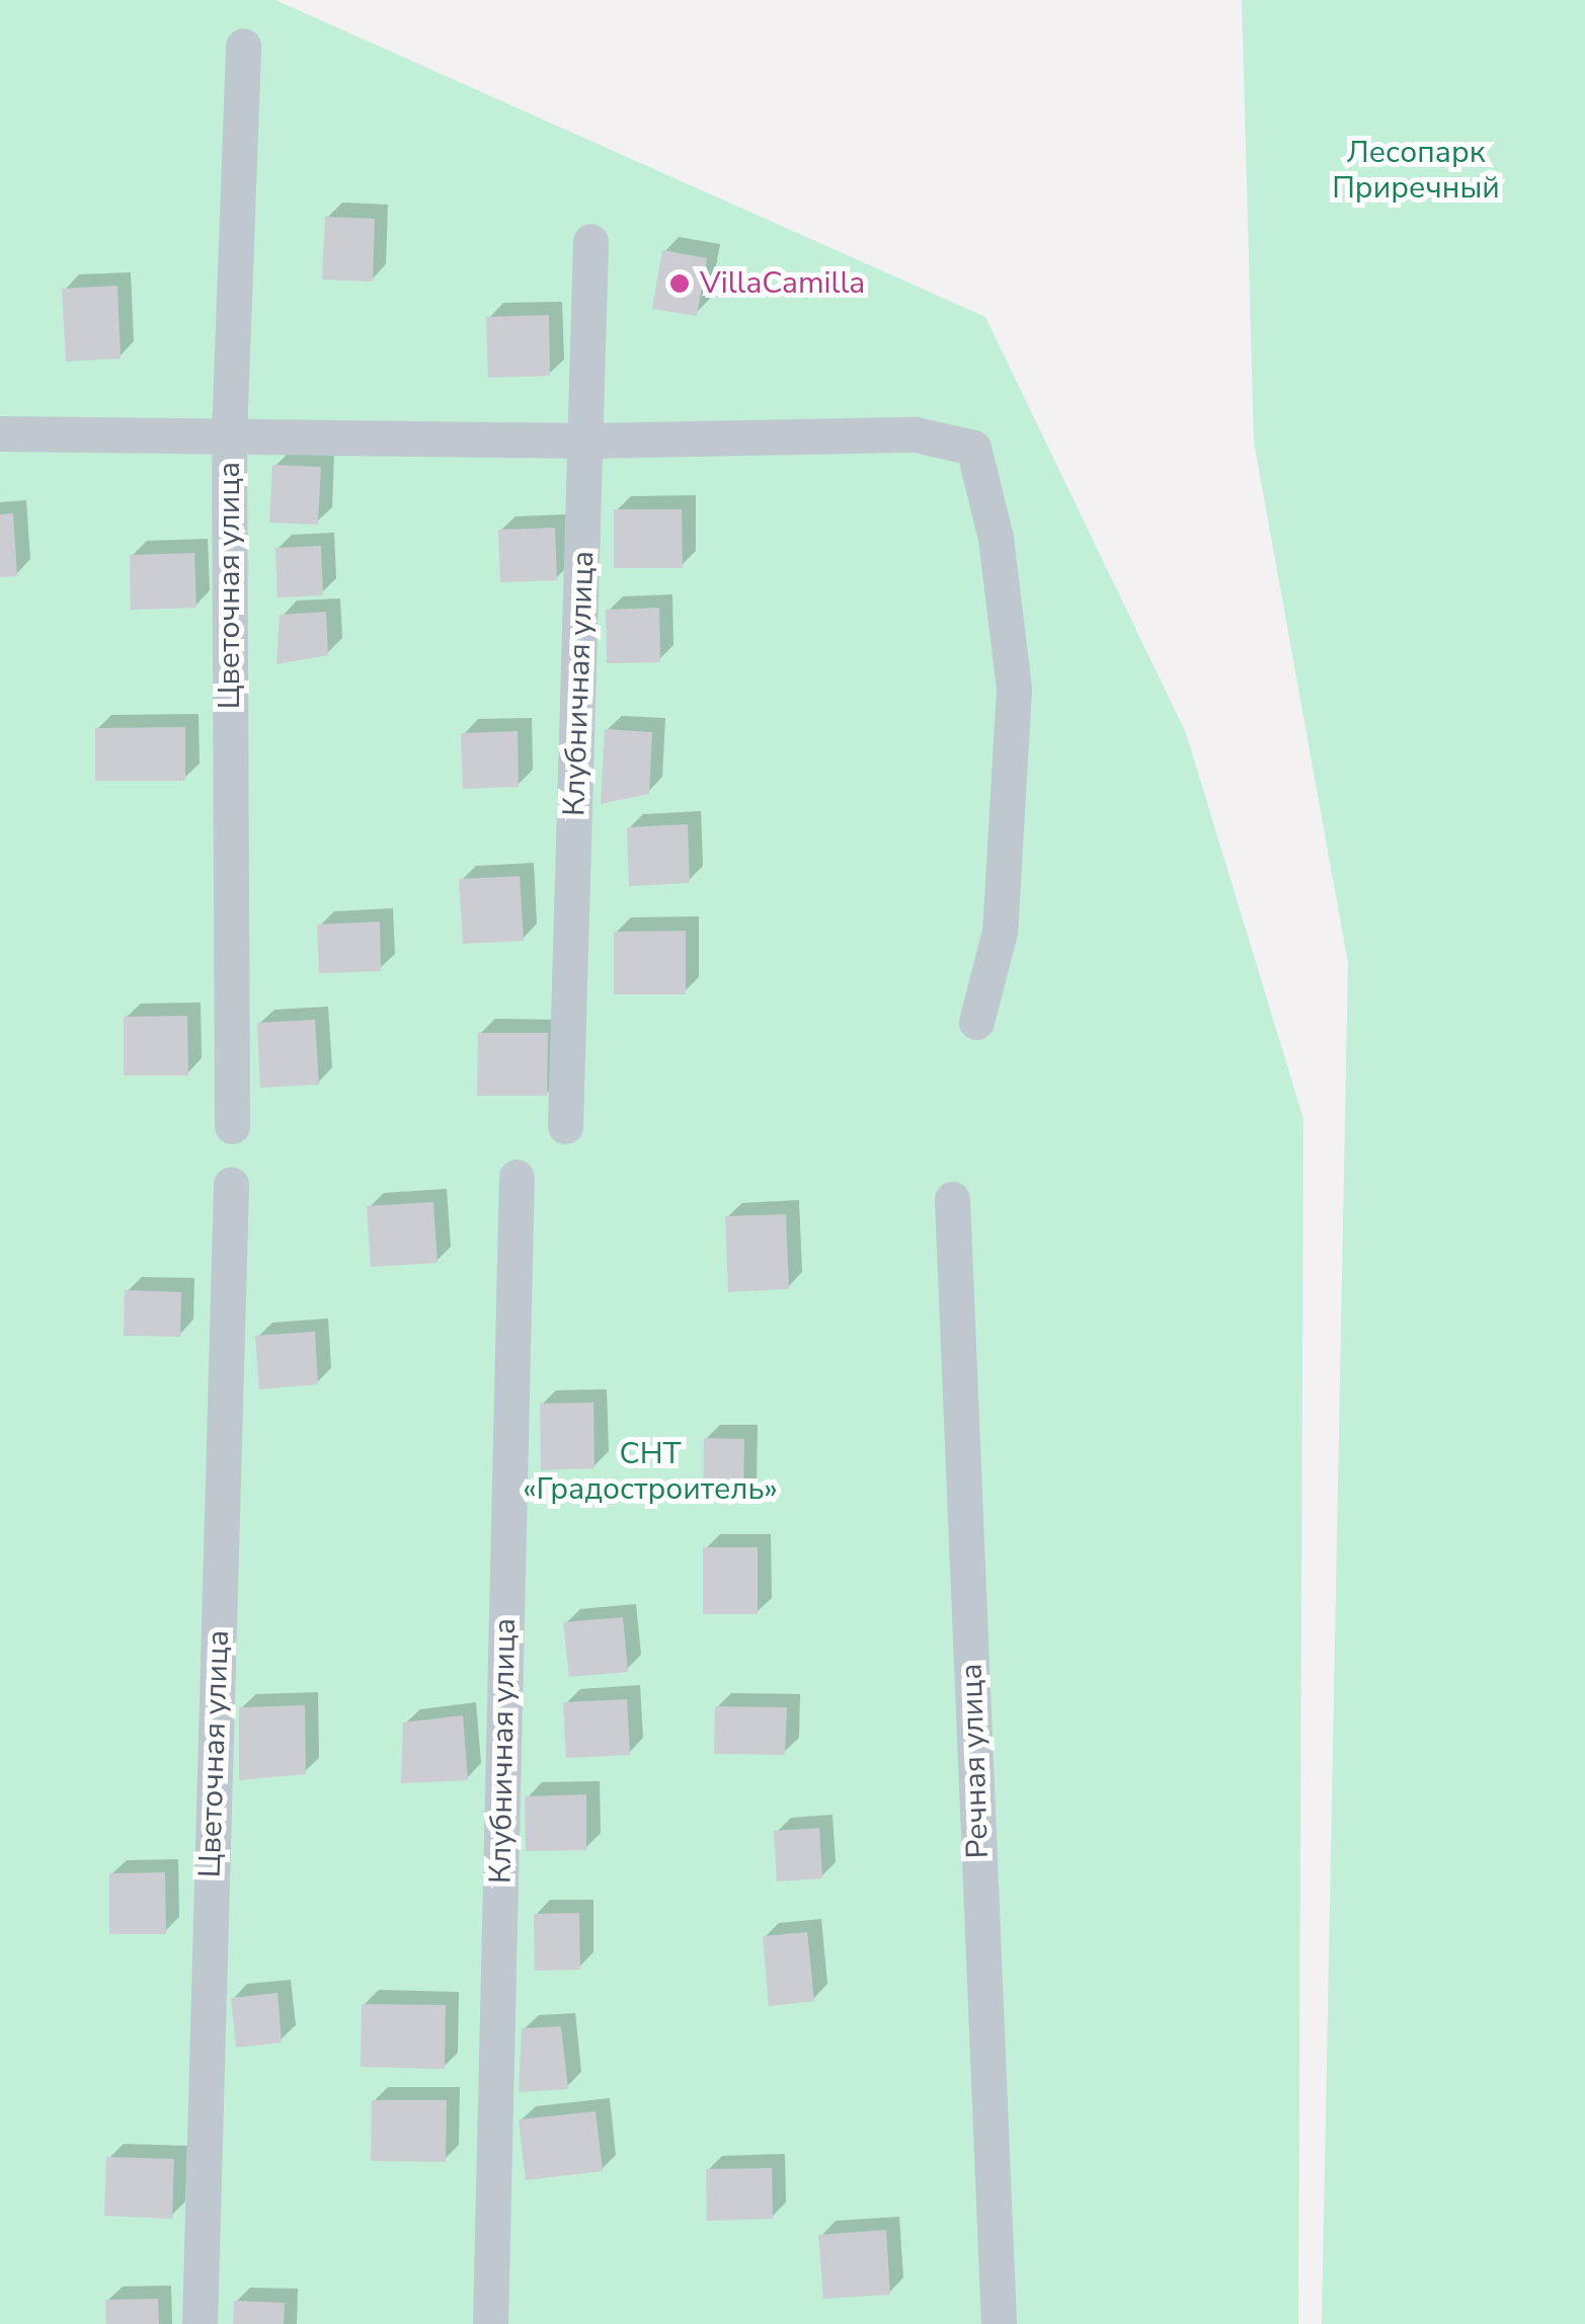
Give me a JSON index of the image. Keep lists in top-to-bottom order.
{
  "streets": {
    "street": ["Цветочная улица", "Клубничная улица", "Речная улица"]
  },
  "parks": ["Лесопарк Приречный", "СНТ «Градостроитель»"],
  "places": ["VillaCamilla"]
}
